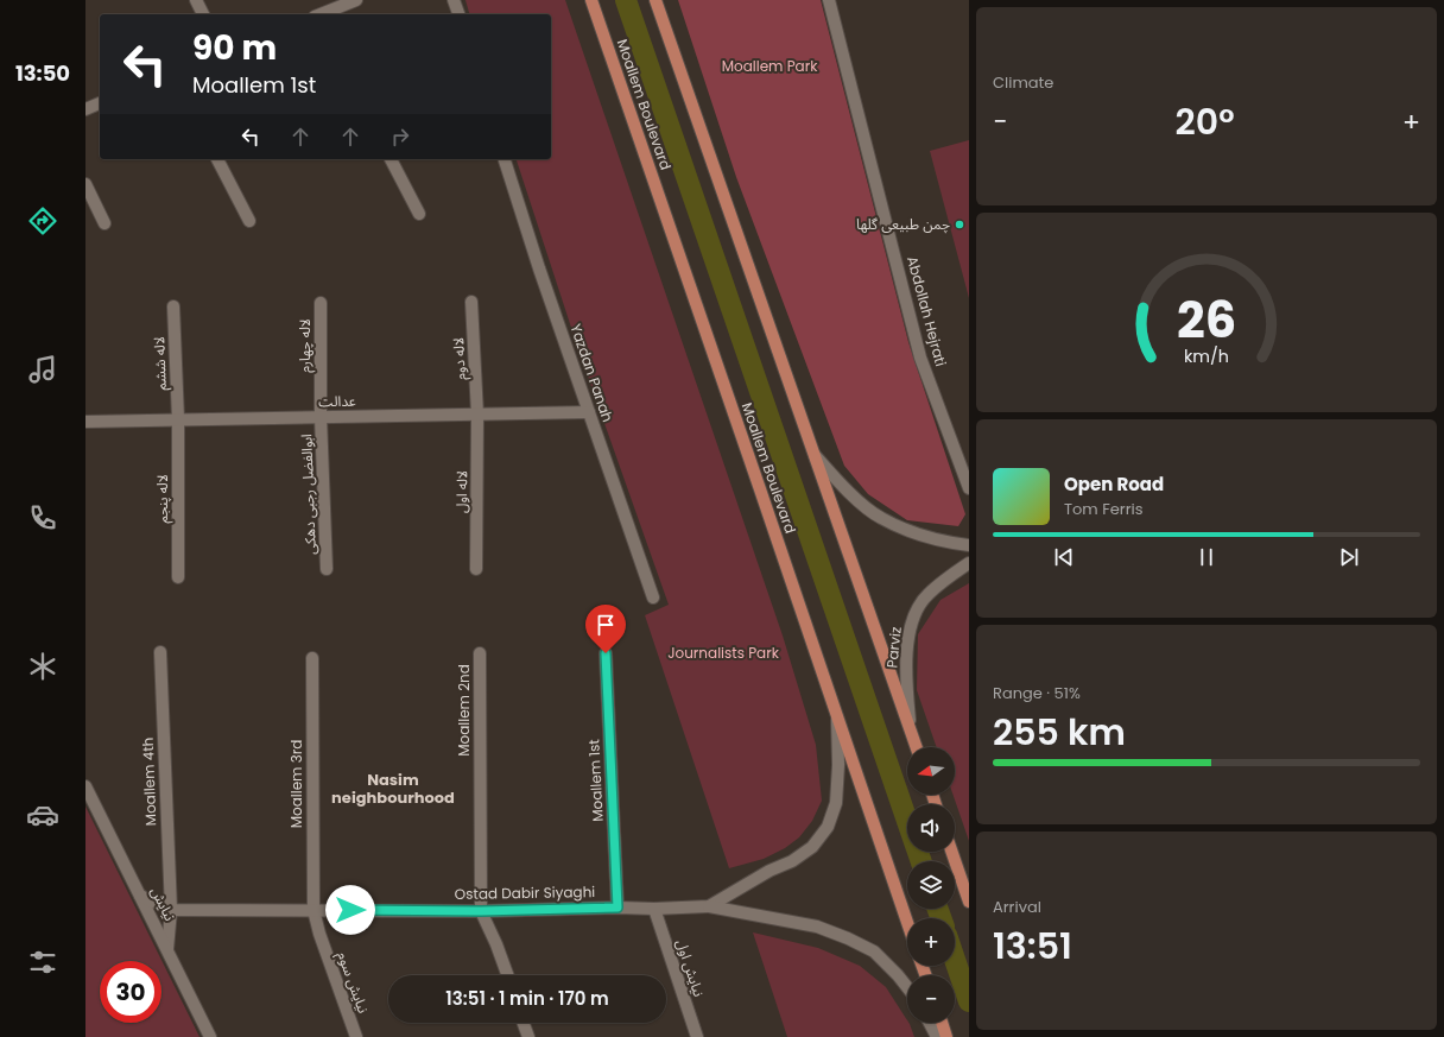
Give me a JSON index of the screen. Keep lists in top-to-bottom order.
{
  "streets": {
    "main road": ["Moallem Boulevard"],
    "street": [
      "Abdollah Hejrati",
      "لاله چهارم",
      "لاله دوم",
      "لاله ششم",
      "Yazdan Panah",
      "عدالت",
      "لاله اول",
      "ابوالفضل رجبی دهکی",
      "لاله پنجم",
      "Parviz",
      "Moallem 2nd",
      "Moallem 1st",
      "Moallem 4th",
      "Moallem 3rd",
      "Ostad Dabir Siyaghi",
      "نيايش",
      "نیایش اول",
      "نیایش سوم"
    ]
  },
  "crossings": [
    ["Moallem Boulevard", "Ostad Dabir Siyaghi"],
    ["لاله چهارم", "عدالت"],
    ["لاله چهارم", "ابوالفضل رجبی دهکی"],
    ["لاله دوم", "عدالت"],
    ["لاله دوم", "لاله اول"],
    ["لاله ششم", "عدالت"],
    ["لاله ششم", "لاله پنجم"],
    ["Yazdan Panah", "عدالت"],
    ["عدالت", "لاله اول"],
    ["عدالت", "ابوالفضل رجبی دهکی"],
    ["عدالت", "لاله پنجم"],
    ["Moallem 2nd", "Ostad Dabir Siyaghi"],
    ["Moallem 1st", "Ostad Dabir Siyaghi"],
    ["Moallem 4th", "Ostad Dabir Siyaghi"],
    ["Moallem 4th", "نيايش"],
    ["Moallem 3rd", "Ostad Dabir Siyaghi"],
    ["Moallem 3rd", "نیایش سوم"],
    ["Ostad Dabir Siyaghi", "نیایش اول"],
    ["Ostad Dabir Siyaghi", "نیایش سوم"]
  ],
  "districts": ["Nasim neighbourhood"],
  "parks": ["Moallem Park", "Journalists Park"],
  "places": ["چمن طبیعی گلها"],
  "north": "left",
  "page": {
    "tabs": "13:50",
    "tile": [
      "Climate",
      ["Range · 51%", "255 km"],
      ["Arrival", "13:51"]
    ],
    "turn": ["90 m", "Moallem 1st"],
    "heat": ["−", "20°", "+"],
    "song": ["Open Road", "Tom Ferris"],
    "map_buttons": ["+", "−"],
    "limit": "30",
    "trip": "13:51 · 1 min · 170 m",
    "gauge": ["26", "km/h"]
  }
}
